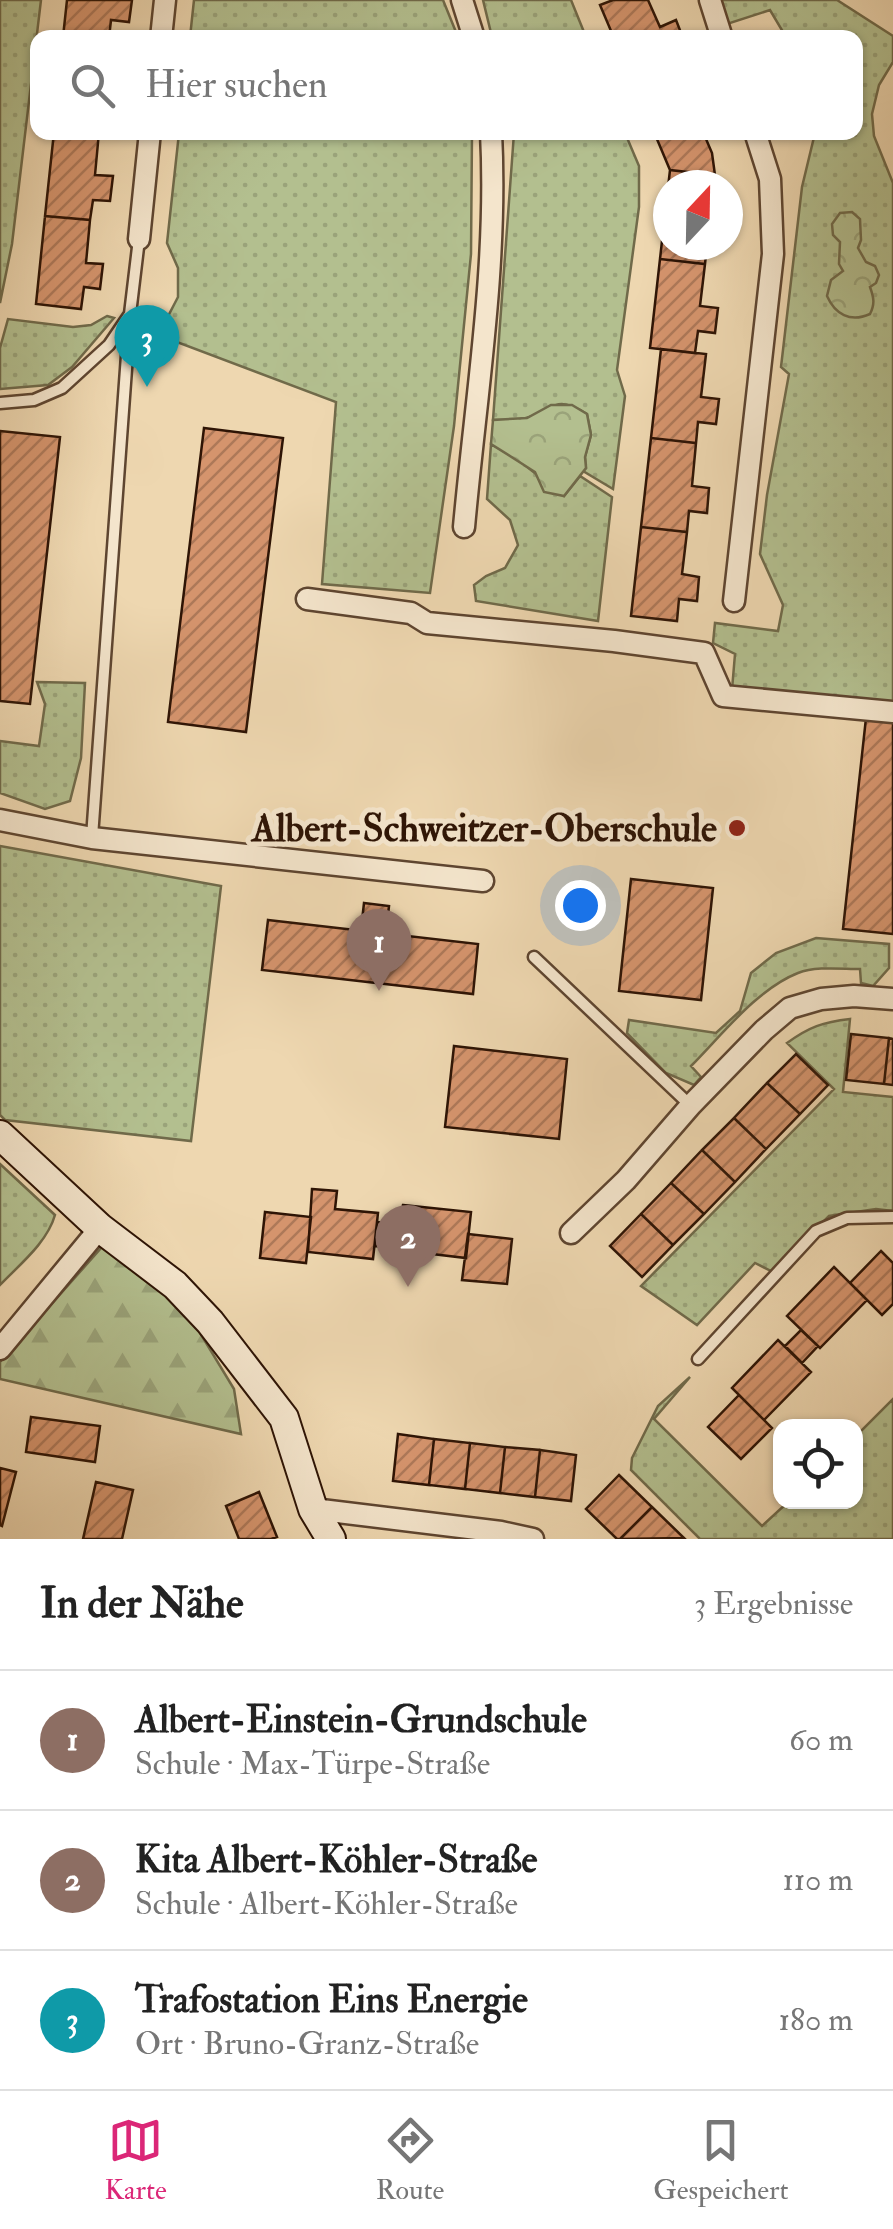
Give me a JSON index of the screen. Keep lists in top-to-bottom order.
{
  "places": ["Albert-Schweitzer-Oberschule"],
  "north": "top",
  "page": {
    "search": "Hier suchen",
    "pins": ["3", "1", "2"],
    "heading": ["In der Nähe", "3 Ergebnisse"],
    "list": [
      {
        "mark": "1",
        "name": "Albert-Einstein-Grundschule",
        "note": "Schule · Max-Türpe-Straße",
        "value": "60 m"
      },
      {
        "mark": "2",
        "name": "Kita Albert-Köhler-Straße",
        "note": "Schule · Albert-Köhler-Straße",
        "value": "110 m"
      },
      {
        "mark": "3",
        "name": "Trafostation Eins Energie",
        "note": "Ort · Bruno-Granz-Straße",
        "value": "180 m"
      }
    ],
    "nav": ["Karte", "Route", "Gespeichert"]
  }
}
